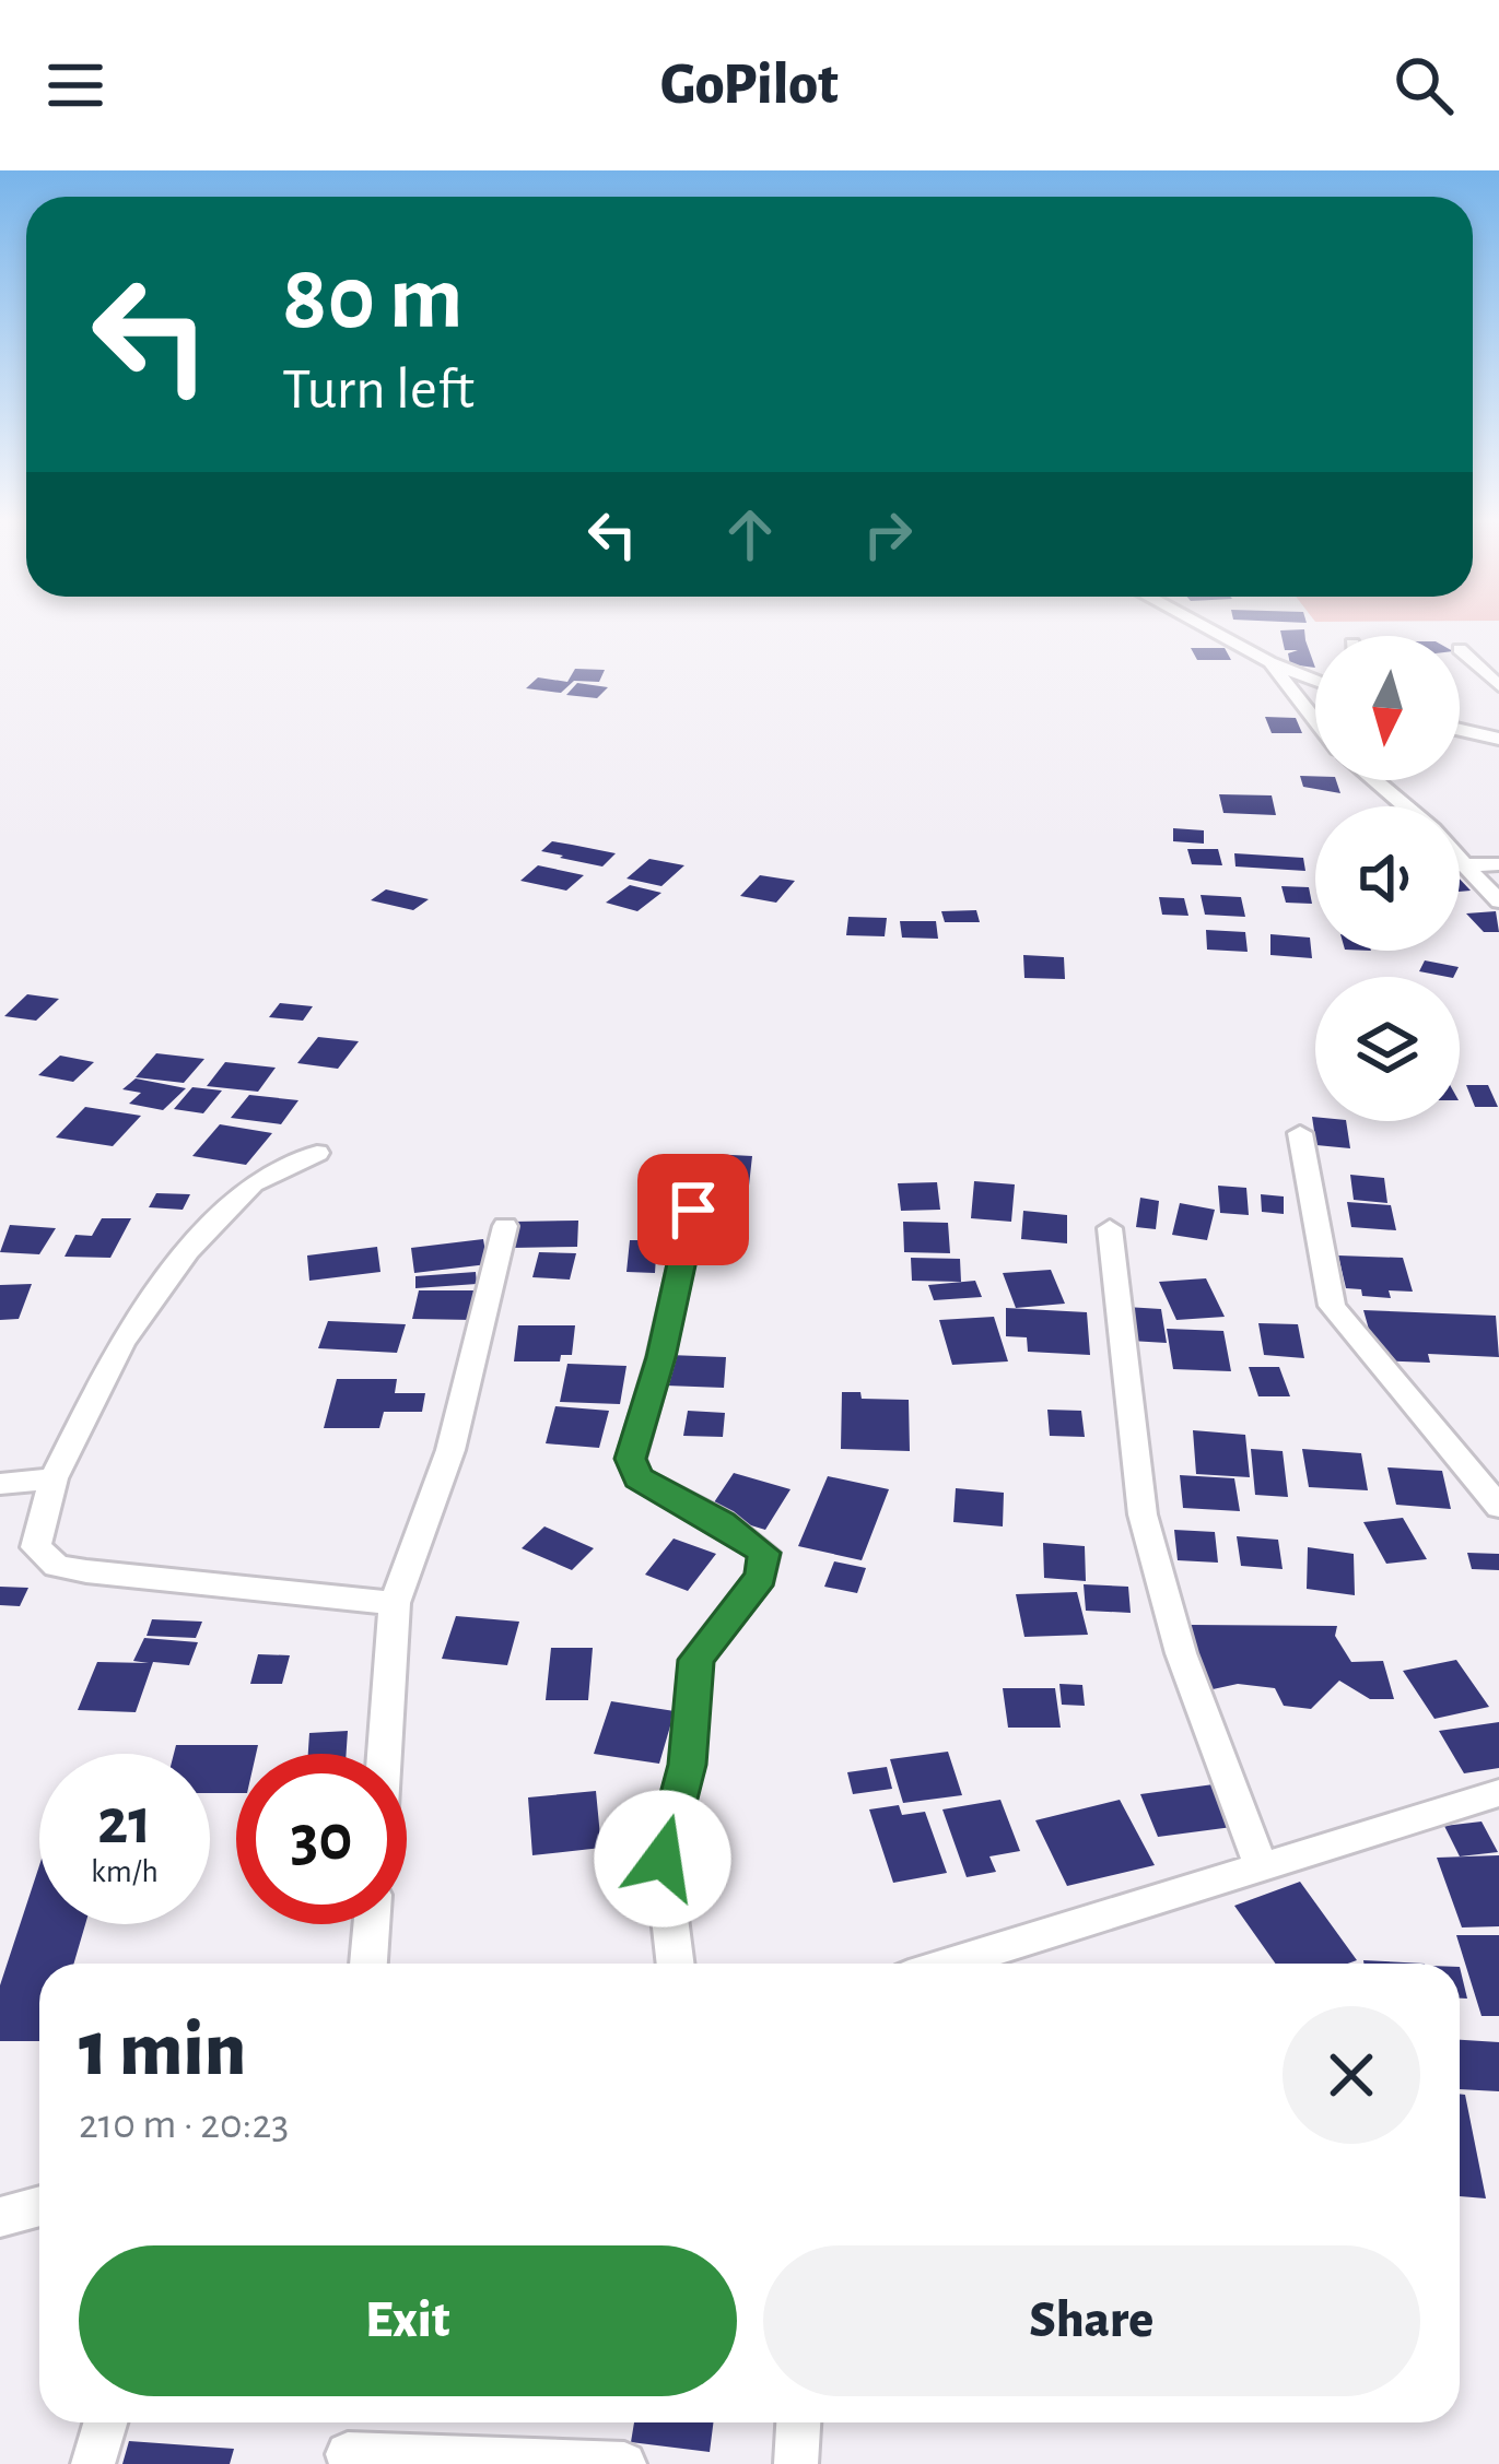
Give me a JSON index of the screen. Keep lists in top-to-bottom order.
{
  "north": "bottom",
  "page": {
    "header": "GoPilot",
    "turn": ["80 m", "Turn left"],
    "speed": "21 km/h",
    "limit": "30",
    "heading": ["1 min", "210 m · 20:23"],
    "buttons": ["Exit", "Share"]
  }
}
